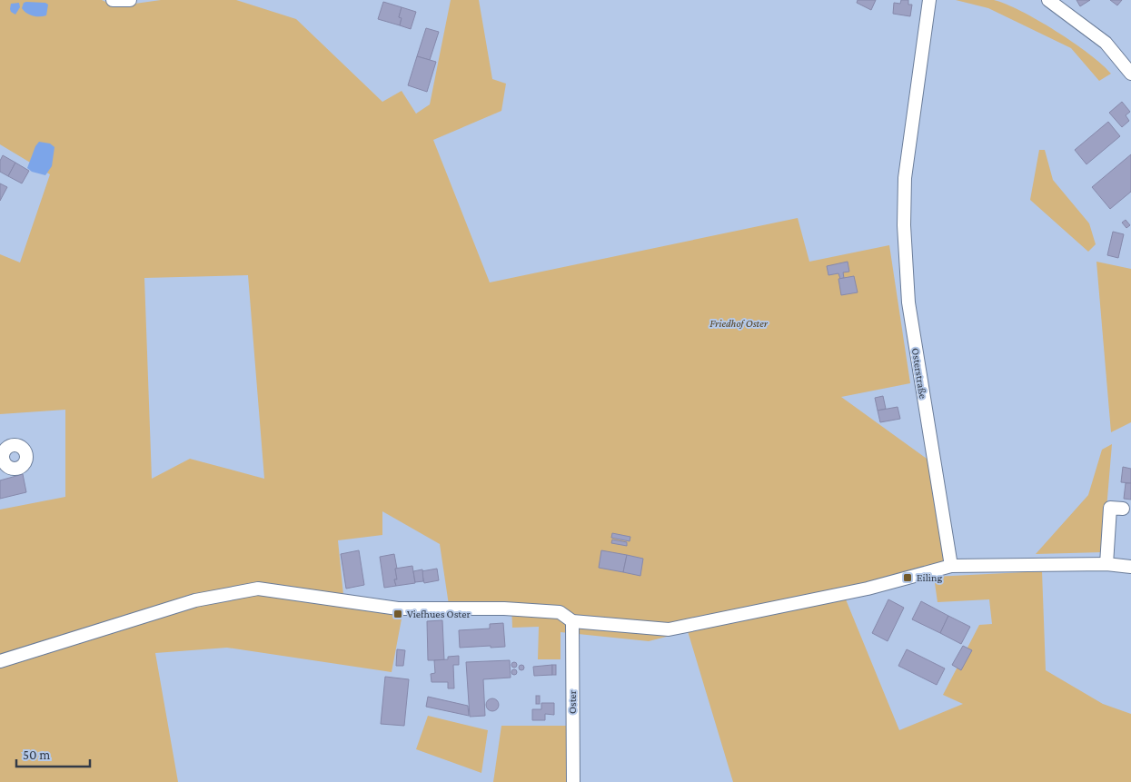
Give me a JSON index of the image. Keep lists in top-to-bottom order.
{
  "streets": {
    "street": ["Osterstraße", "Oster"]
  },
  "parks": ["Friedhof Oster"],
  "places": {
    "transit": ["Eiling", "Viefhues Oster"]
  },
  "scale_bar": "50 m"
}
